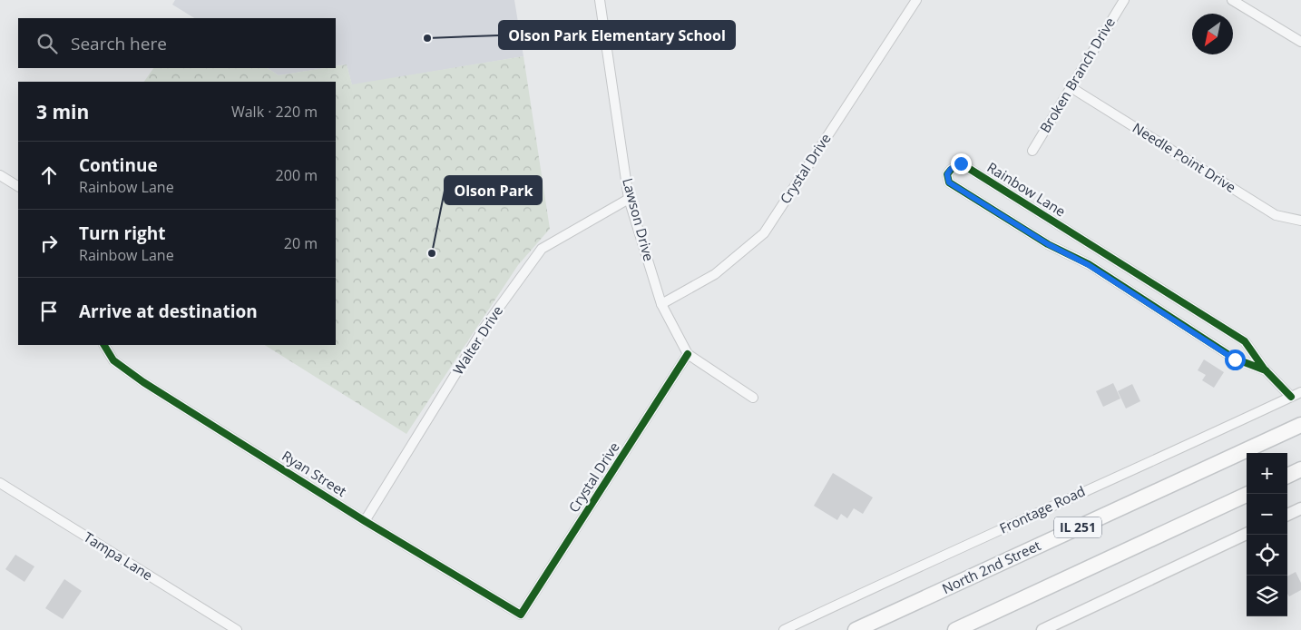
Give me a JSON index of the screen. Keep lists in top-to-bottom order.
{
  "streets": {
    "main road": ["IL 251", "North 2nd Street"],
    "street": [
      "Broken Branch Drive",
      "Needle Point Drive",
      "Crystal Drive",
      "Rainbow Lane",
      "Lawson Drive",
      "Walter Drive",
      "Ryan Street",
      "Frontage Road",
      "Tampa Lane"
    ]
  },
  "crossings": [
    ["Broken Branch Drive", "Needle Point Drive"],
    ["Crystal Drive", "Lawson Drive"],
    ["Crystal Drive", "Ryan Street"],
    ["Rainbow Lane", "Frontage Road"],
    ["Lawson Drive", "Walter Drive"],
    ["Walter Drive", "Ryan Street"]
  ],
  "places": ["Olson Park Elementary School", "Olson Park"],
  "north": "bottom left",
  "page": {
    "search": "Search here",
    "heading": ["3 min", "Walk · 220 m"],
    "list": [
      ["Continue", "Rainbow Lane", "200 m"],
      ["Turn right", "Rainbow Lane", "20 m"],
      "Arrive at destination"
    ],
    "map_buttons": ["+", "−"]
  }
}
